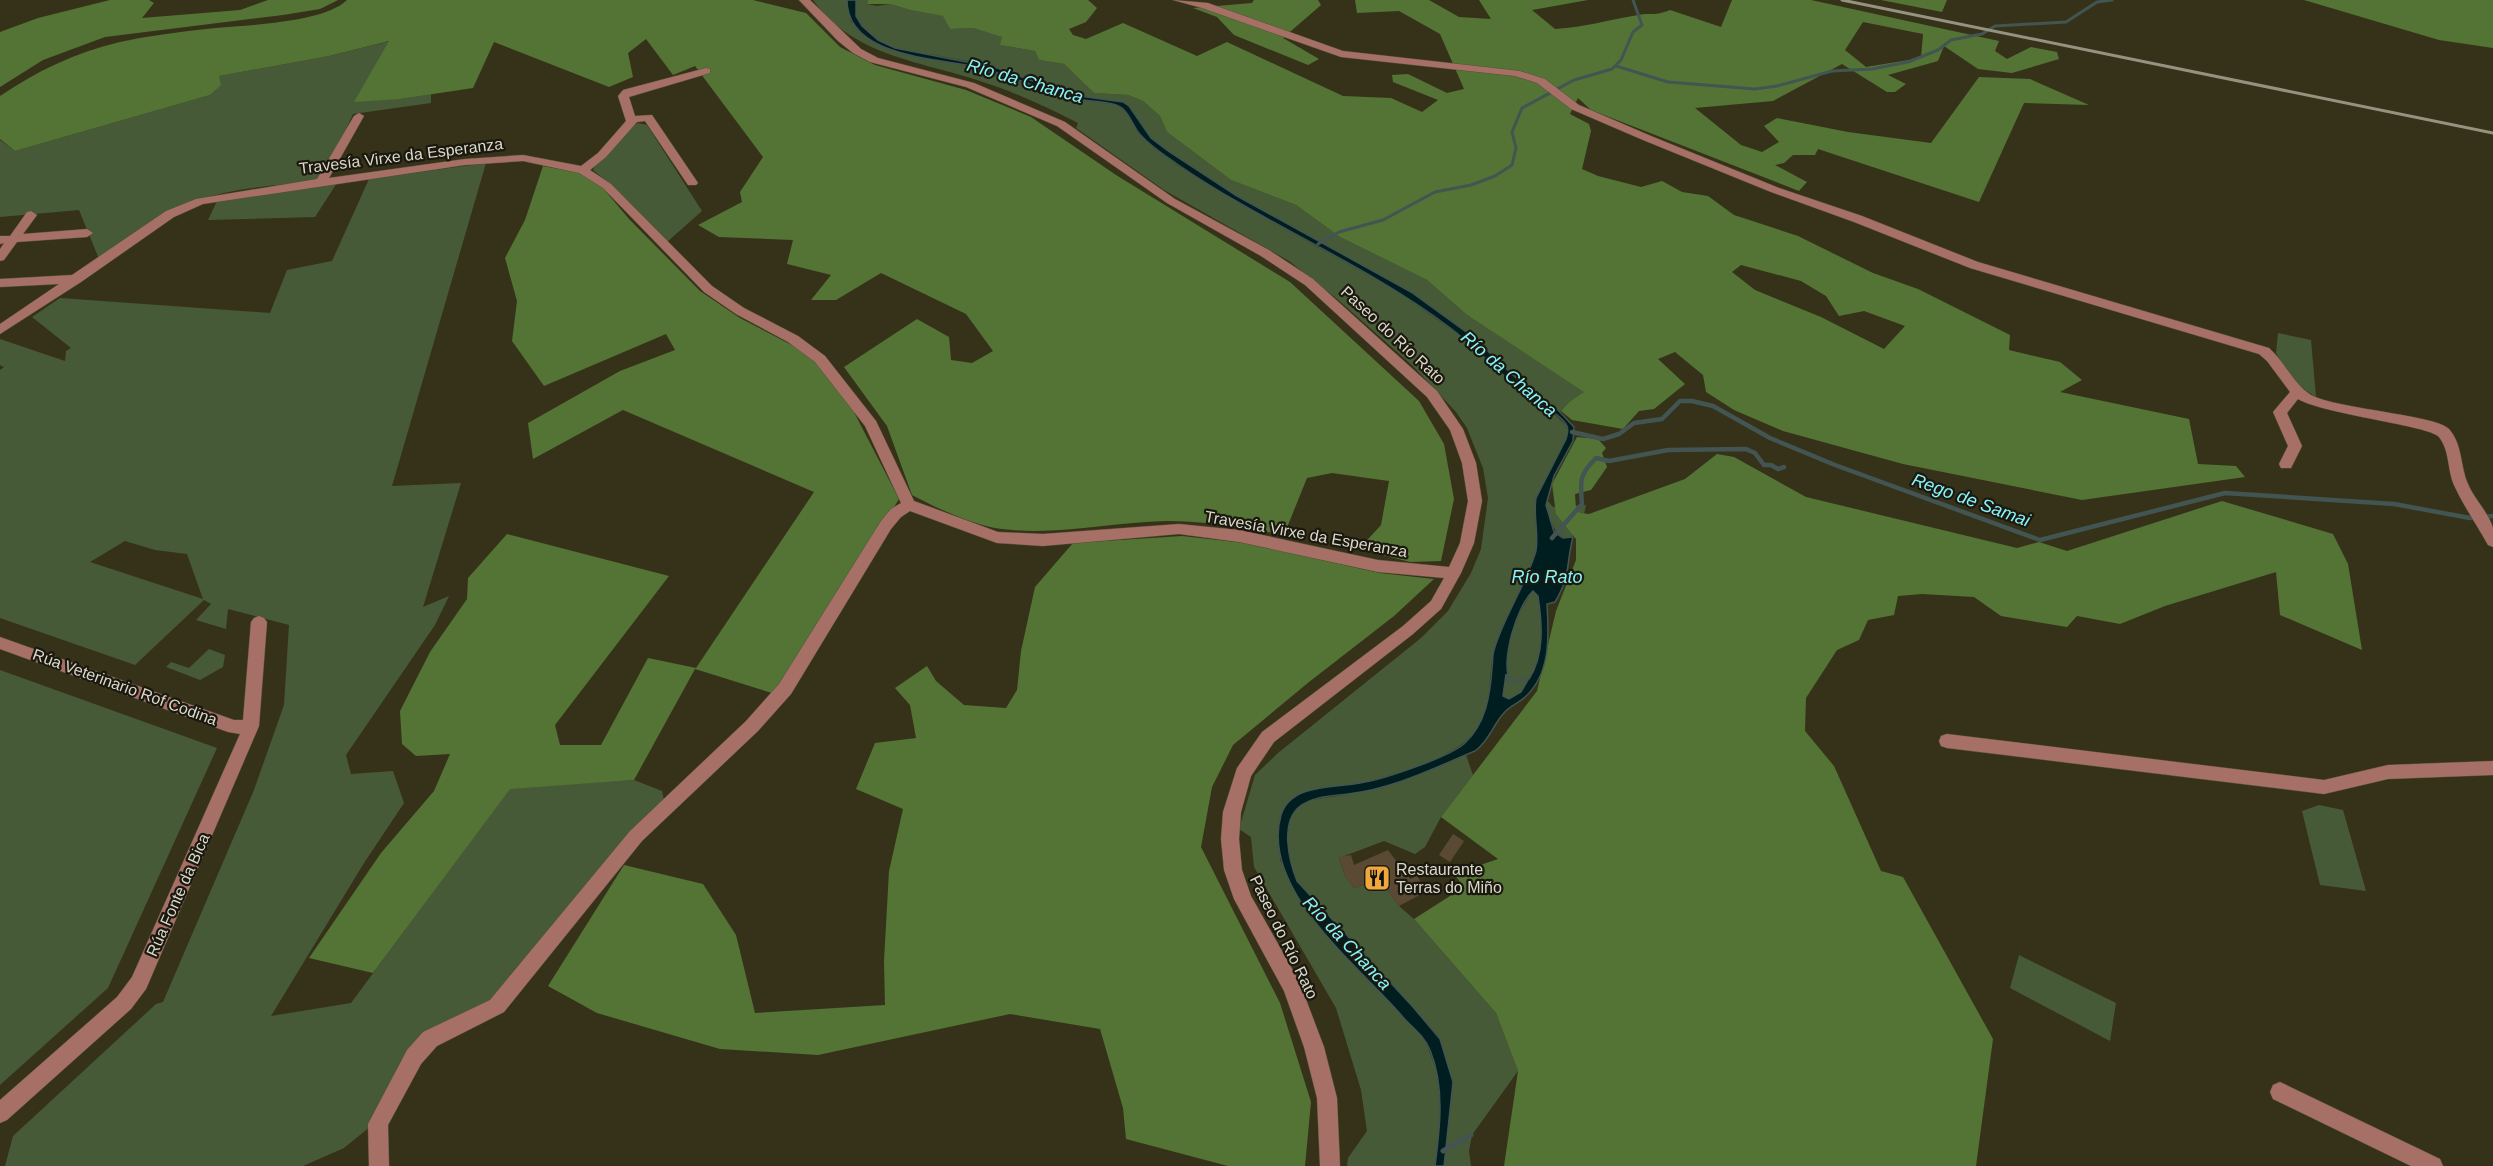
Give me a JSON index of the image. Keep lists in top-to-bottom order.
{
  "streets": {
    "street": [
      "Travesía Virxe da Esperanza",
      "Paseo do Río Rato",
      "Rúa Veterinario Rof Codina",
      "Rúa Fonte da Bica"
    ]
  },
  "crossings": [
    ["Travesía Virxe da Esperanza", "Paseo do Río Rato"],
    ["Rúa Veterinario Rof Codina", "Rúa Fonte da Bica"]
  ],
  "water": ["Río da Chanca", "Rego de Samai", "Río Rato"],
  "places": {
    "restaurant": ["Restaurante Terras do Miño"]
  }
}
